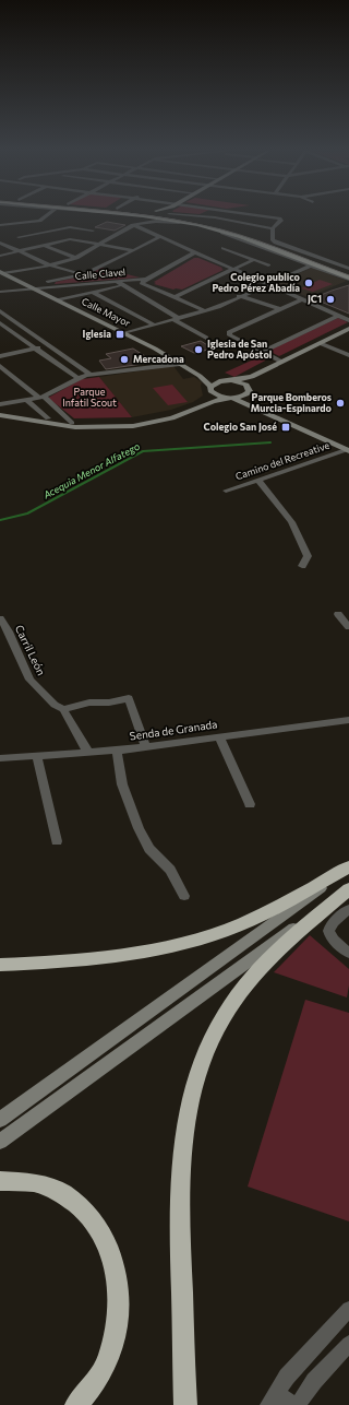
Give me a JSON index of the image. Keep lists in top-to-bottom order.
{
  "streets": {
    "street": [
      "Calle Clavel",
      "Calle Mayor",
      "Camino del Recreative",
      "Carril León",
      "Senda de Granada"
    ]
  },
  "crossings": [
    ["Calle Clavel", "Calle Mayor"],
    ["Carril León", "Senda de Granada"]
  ],
  "water": ["Acequia Menor Alfatego"],
  "parks": ["Parque Infatil Scout"],
  "places": {
    "other": [
      "Colegio publico Pedro Pérez Abadía",
      "JC1",
      "Iglesia de San Pedro Apóstol",
      "Mercadona",
      "Parque Bomberos Murcia-Espinardo"
    ],
    "transit": ["Iglesia", "Colegio San José"]
  }
}
